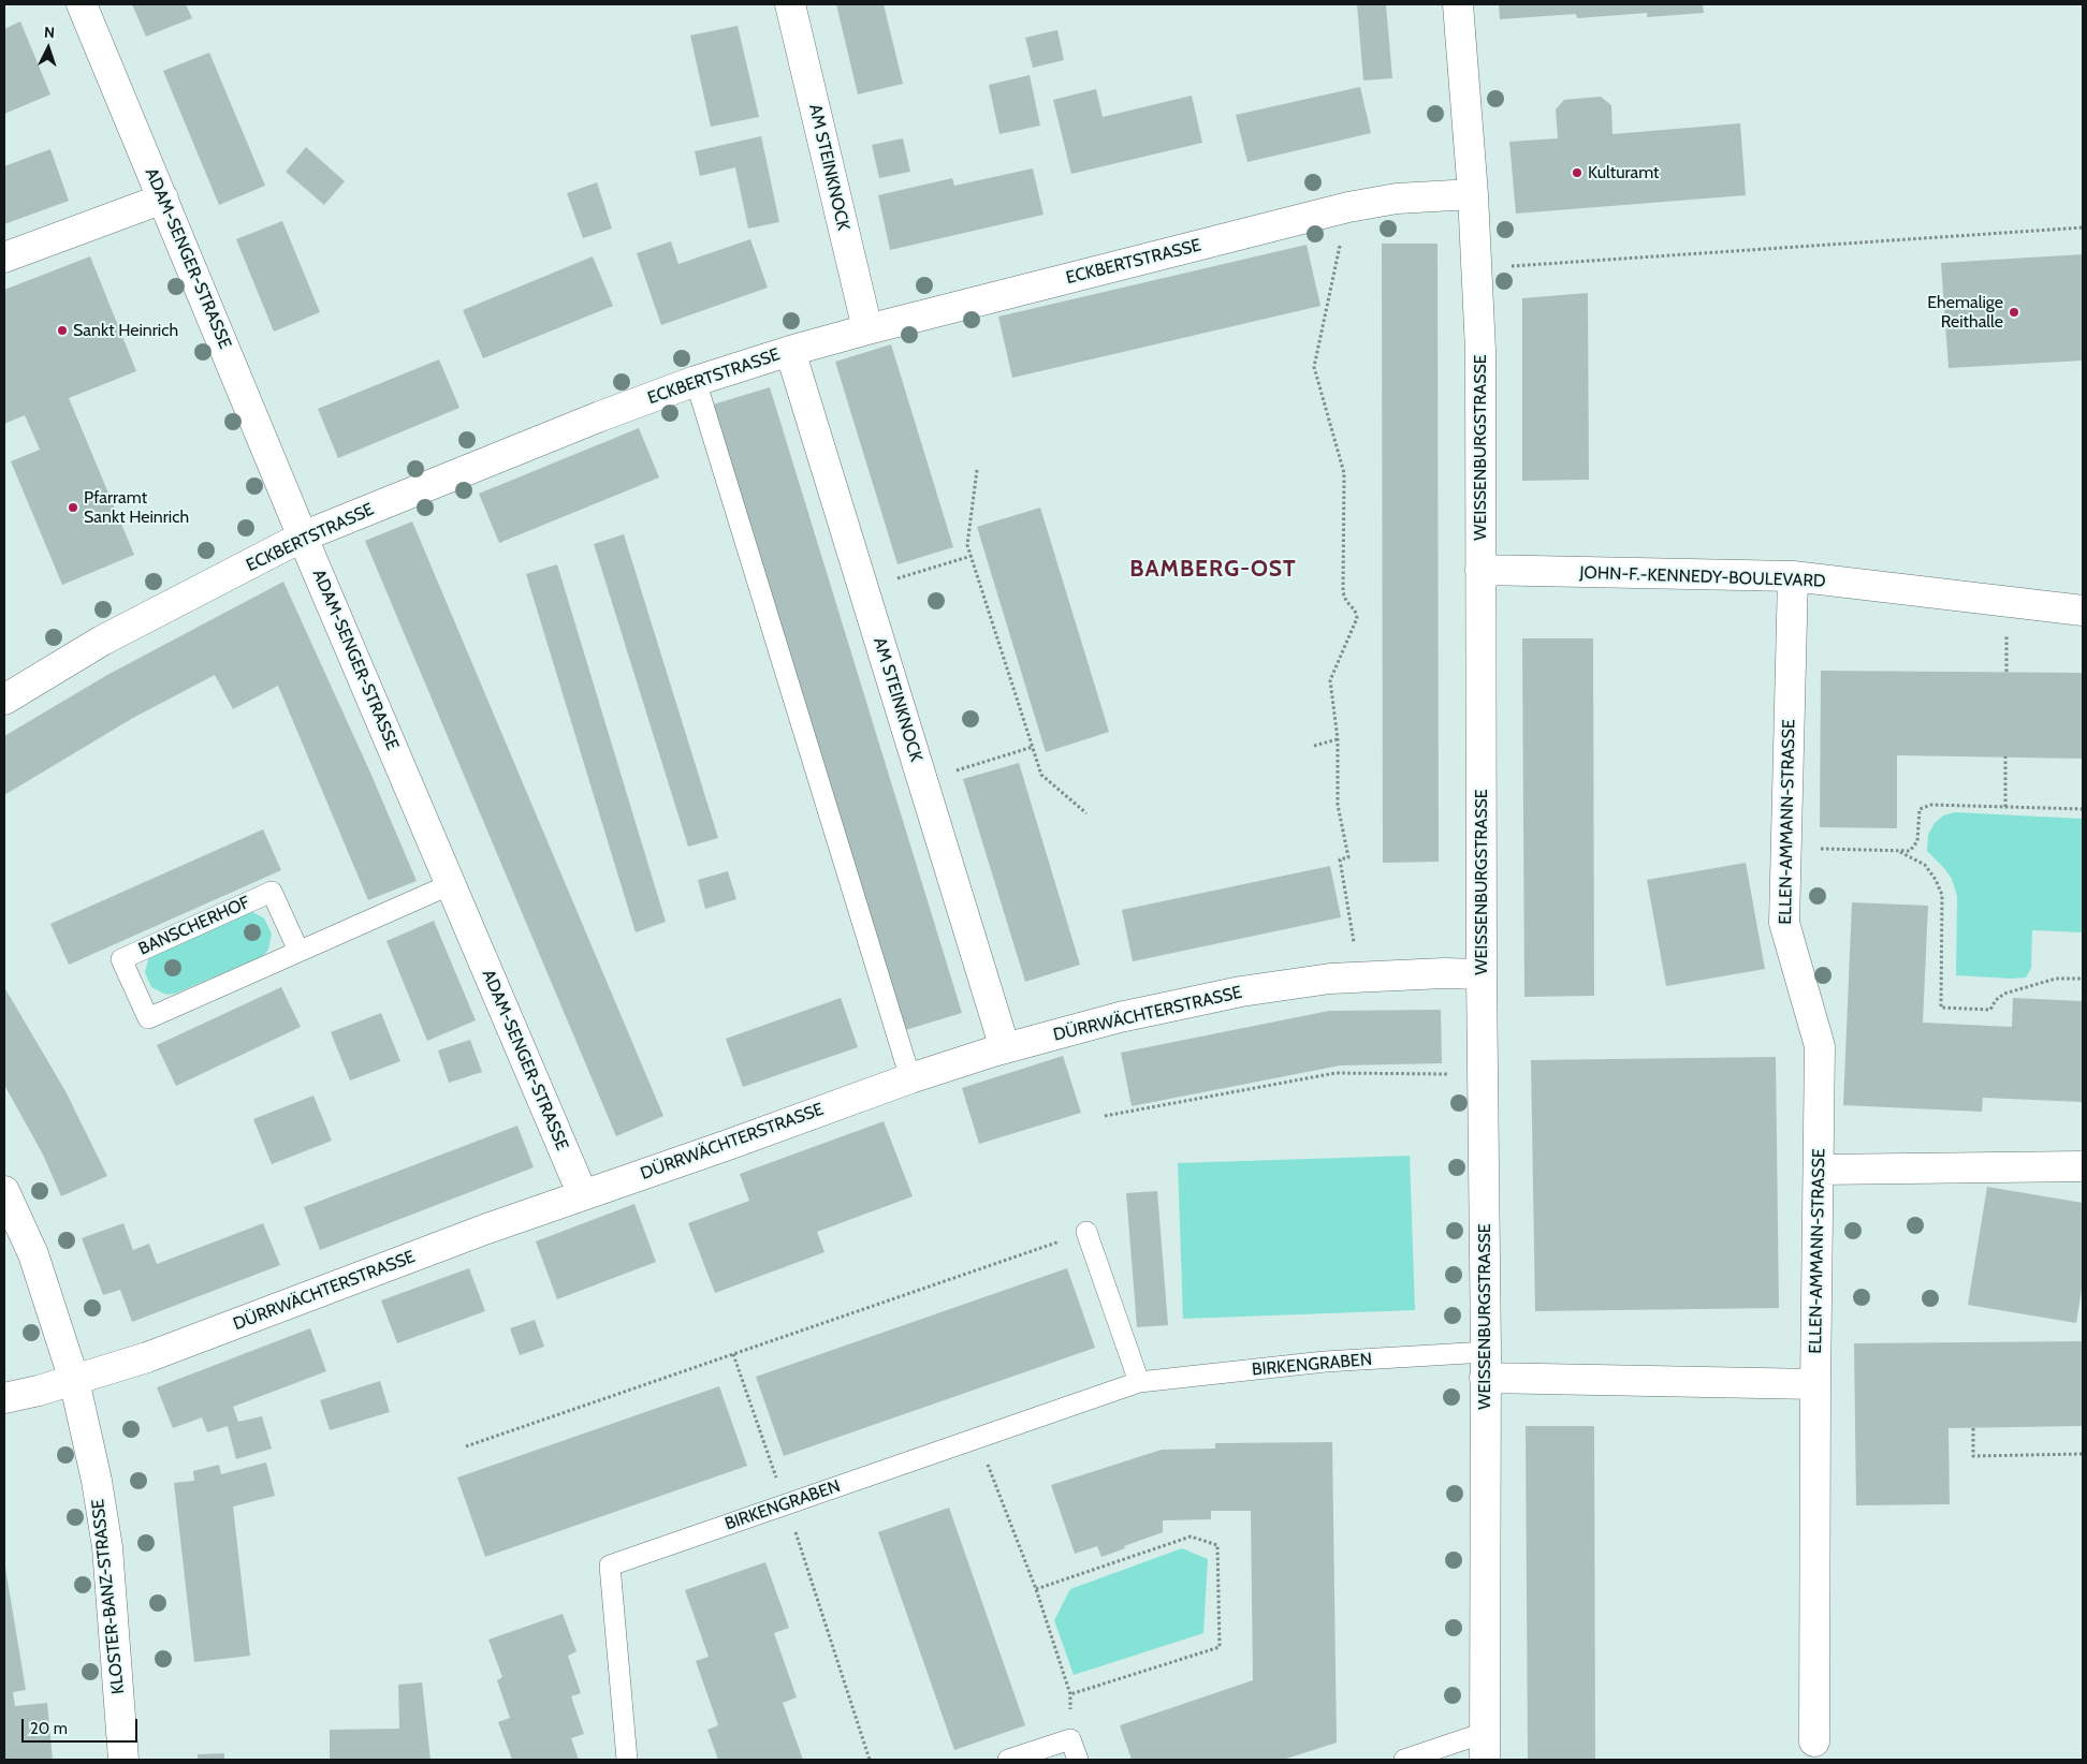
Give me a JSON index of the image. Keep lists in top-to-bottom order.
{
  "streets": {
    "street": [
      "AM STEINKNOCK",
      "ADAM-SENGER-STRASSE",
      "ECKBERTSTRASSE",
      "WEISSENBURGSTRASSE",
      "JOHN-F.-KENNEDY-BOULEVARD",
      "ELLEN-AMMANN-STRASSE",
      "DÜRRWÄCHTERSTRASSE",
      "KLOSTER-BANZ-STRASSE"
    ],
    "lane": ["BANSCHERHOF", "BIRKENGRABEN"]
  },
  "crossings": [
    ["AM STEINKNOCK", "ECKBERTSTRASSE"],
    ["AM STEINKNOCK", "DÜRRWÄCHTERSTRASSE"],
    ["ADAM-SENGER-STRASSE", "ECKBERTSTRASSE"],
    ["ADAM-SENGER-STRASSE", "BANSCHERHOF"],
    ["ADAM-SENGER-STRASSE", "DÜRRWÄCHTERSTRASSE"],
    ["ECKBERTSTRASSE", "WEISSENBURGSTRASSE"],
    ["WEISSENBURGSTRASSE", "JOHN-F.-KENNEDY-BOULEVARD"],
    ["WEISSENBURGSTRASSE", "DÜRRWÄCHTERSTRASSE"],
    ["WEISSENBURGSTRASSE", "BIRKENGRABEN"],
    ["JOHN-F.-KENNEDY-BOULEVARD", "ELLEN-AMMANN-STRASSE"],
    ["DÜRRWÄCHTERSTRASSE", "KLOSTER-BANZ-STRASSE"]
  ],
  "districts": ["BAMBERG-OST"],
  "places": [
    "Kulturamt",
    "Ehemalige Reithalle",
    "Sankt Heinrich",
    "Pfarramt Sankt Heinrich"
  ],
  "scale_bar": "20 m",
  "north": "top"
}
